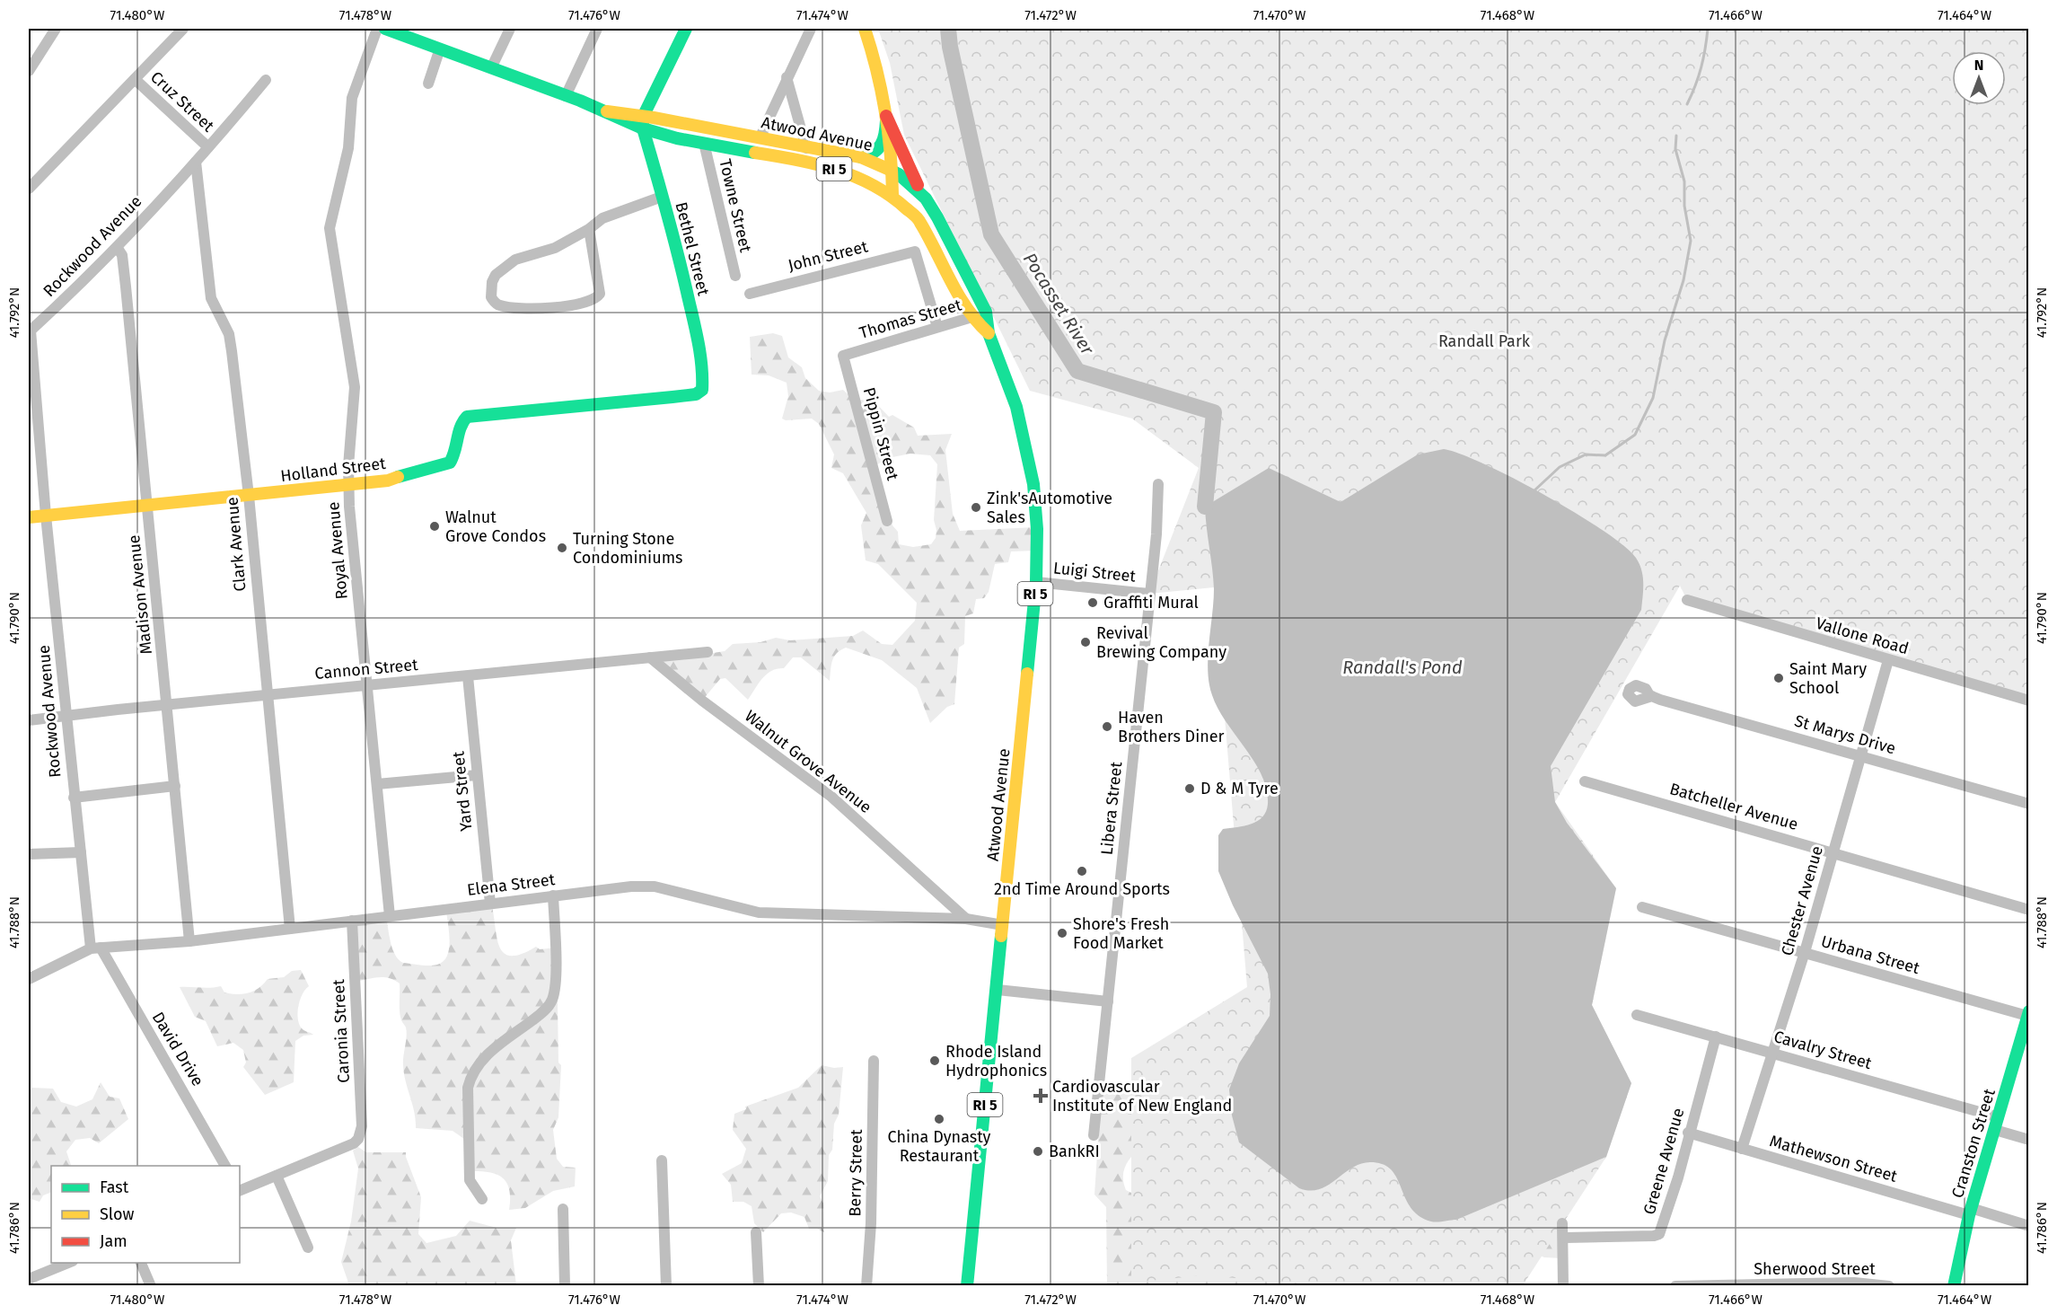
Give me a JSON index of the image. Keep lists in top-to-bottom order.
{
  "streets": {
    "main road": [
      "Atwood Avenue",
      "RI 5",
      "Bethel Street",
      "Holland Street",
      "Cranston Street"
    ],
    "street": [
      "Cruz Street",
      "Towne Street",
      "Rockwood Avenue",
      "John Street",
      "Thomas Street",
      "Pippin Street",
      "Clark Avenue",
      "Royal Avenue",
      "Luigi Street",
      "Madison Avenue",
      "Vallone Road",
      "Cannon Street",
      "St Marys Drive",
      "Walnut Grove Avenue",
      "Yard Street",
      "Batcheller Avenue",
      "Libera Street",
      "Elena Street",
      "Chester Avenue",
      "Urbana Street",
      "Caronia Street",
      "David Drive",
      "Cavalry Street",
      "Mathewson Street",
      "Greene Avenue",
      "Berry Street",
      "Sherwood Street"
    ]
  },
  "crossings": [
    ["Cruz Street", "Rockwood Avenue"],
    ["Atwood Avenue", "Towne Street"],
    ["Atwood Avenue", "Bethel Street"],
    ["Atwood Avenue", "Thomas Street"],
    ["Atwood Avenue", "Luigi Street"],
    ["Atwood Avenue", "Elena Street"],
    ["Rockwood Avenue", "Holland Street"],
    ["Rockwood Avenue", "Clark Avenue"],
    ["Rockwood Avenue", "Madison Avenue"],
    ["Rockwood Avenue", "Cannon Street"],
    ["Rockwood Avenue", "Elena Street"],
    ["Rockwood Avenue", "David Drive"],
    ["Bethel Street", "Holland Street"],
    ["John Street", "Thomas Street"],
    ["Thomas Street", "Pippin Street"],
    ["Holland Street", "Clark Avenue"],
    ["Holland Street", "Royal Avenue"],
    ["Holland Street", "Madison Avenue"],
    ["Clark Avenue", "Cannon Street"],
    ["Clark Avenue", "Elena Street"],
    ["Royal Avenue", "Cannon Street"],
    ["Royal Avenue", "Elena Street"],
    ["Luigi Street", "Libera Street"],
    ["Madison Avenue", "Cannon Street"],
    ["Madison Avenue", "Elena Street"],
    ["Vallone Road", "Chester Avenue"],
    ["Cannon Street", "Walnut Grove Avenue"],
    ["Cannon Street", "Yard Street"],
    ["St Marys Drive", "Chester Avenue"],
    ["Walnut Grove Avenue", "Elena Street"],
    ["Yard Street", "Elena Street"],
    ["Batcheller Avenue", "Chester Avenue"],
    ["Elena Street", "Caronia Street"],
    ["Elena Street", "David Drive"],
    ["Chester Avenue", "Urbana Street"],
    ["Chester Avenue", "Cavalry Street"],
    ["Chester Avenue", "Mathewson Street"],
    ["Urbana Street", "Cranston Street"],
    ["Cavalry Street", "Cranston Street"],
    ["Cavalry Street", "Greene Avenue"],
    ["Cranston Street", "Mathewson Street"],
    ["Mathewson Street", "Greene Avenue"]
  ],
  "water": ["Pocasset River", "Randall's Pond"],
  "parks": ["Randall Park"],
  "places": {
    "other": [
      "Zink'sAutomotive Sales",
      "Walnut Grove Condos",
      "Turning Stone Condominiums",
      "Graffiti Mural",
      "Revival Brewing Company",
      "Saint Mary School",
      "Haven Brothers Diner",
      "D & M Tyre",
      "2nd Time Around Sports",
      "Shore's Fresh Food Market",
      "Rhode Island Hydrophonics",
      "China Dynasty Restaurant",
      "BankRI"
    ],
    "health": ["Cardiovascular Institute of New England"]
  },
  "legend": ["Fast", "Slow", "Jam"],
  "north": "top",
  "coordinates": [
    "71.480°W",
    "71.478°W",
    "71.476°W",
    "71.474°W",
    "71.472°W",
    "71.470°W",
    "71.468°W",
    "71.466°W",
    "71.464°W",
    "41.792°N",
    "41.790°N",
    "41.788°N",
    "41.786°N"
  ]
}
